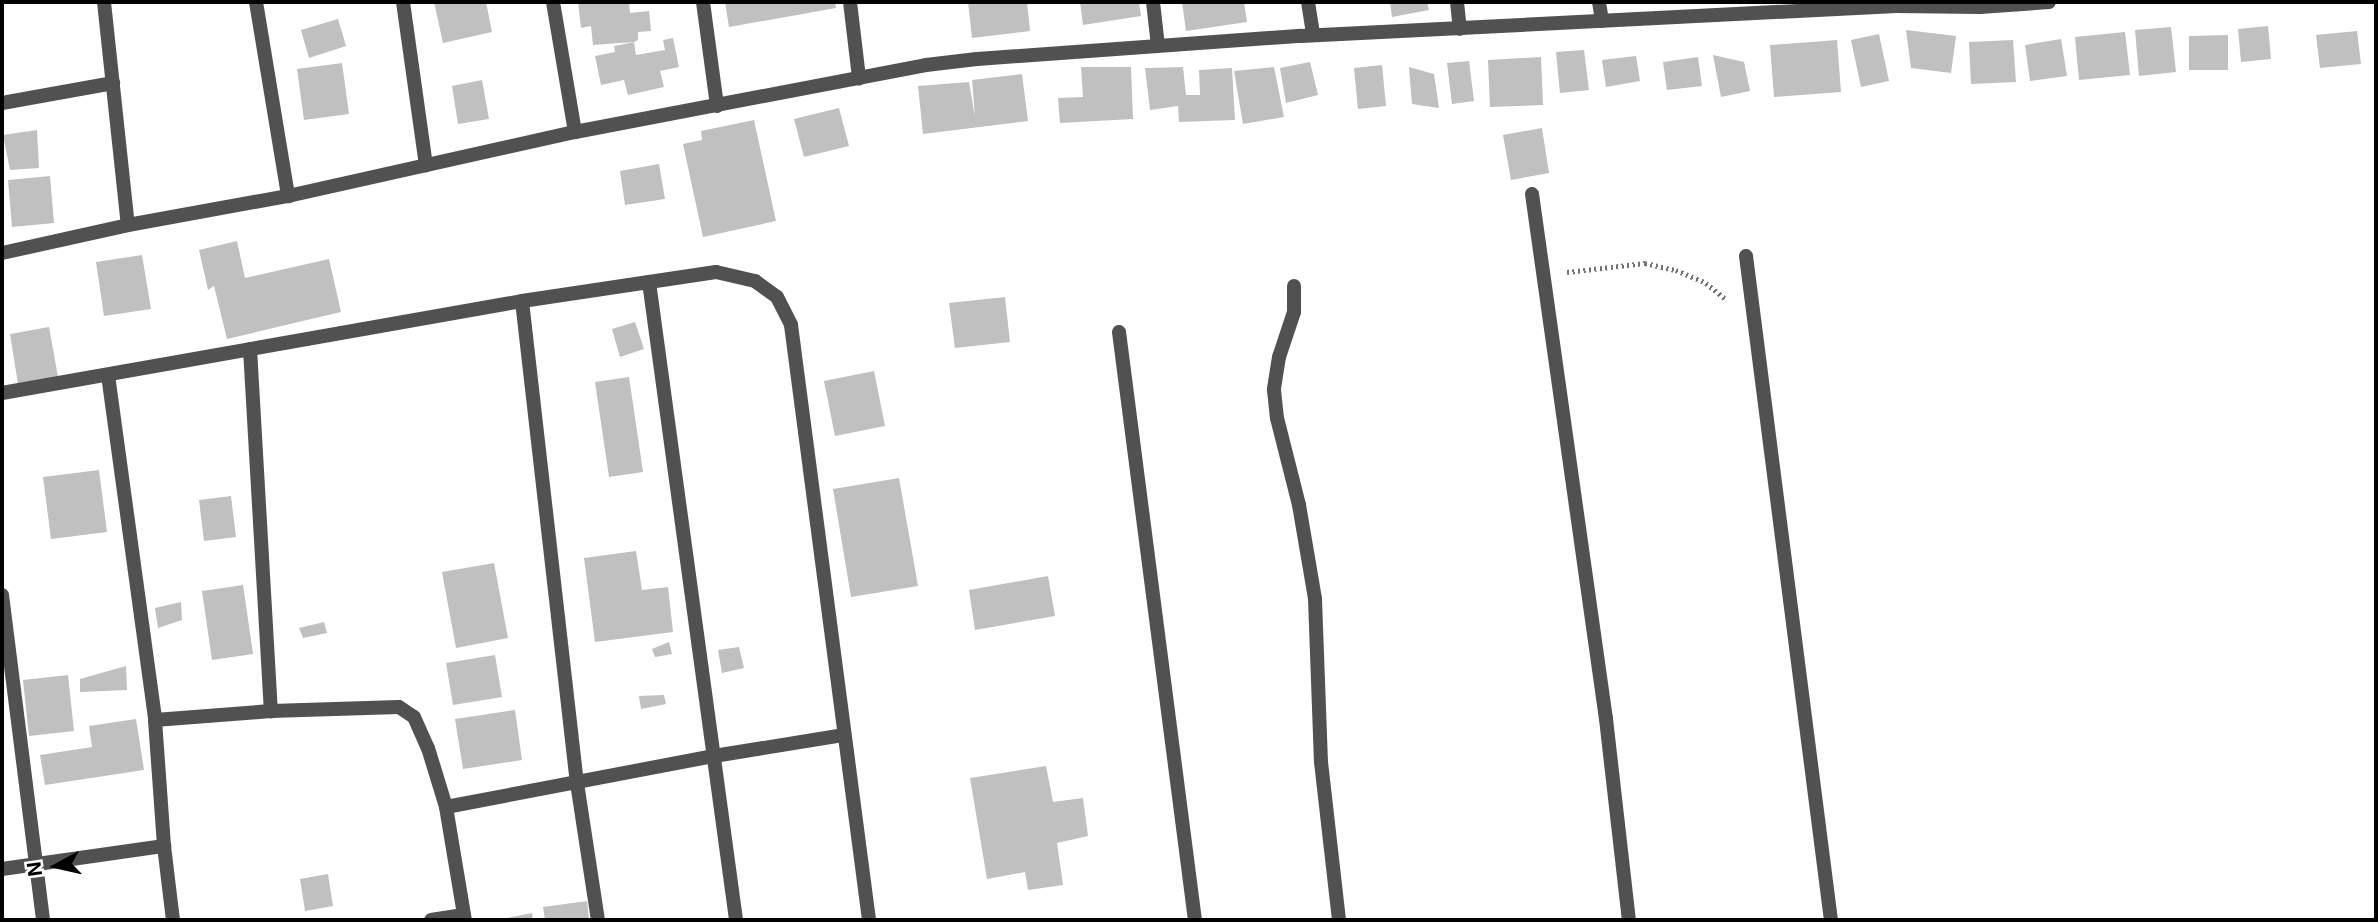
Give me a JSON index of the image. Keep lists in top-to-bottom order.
{
  "north": "left"
}
